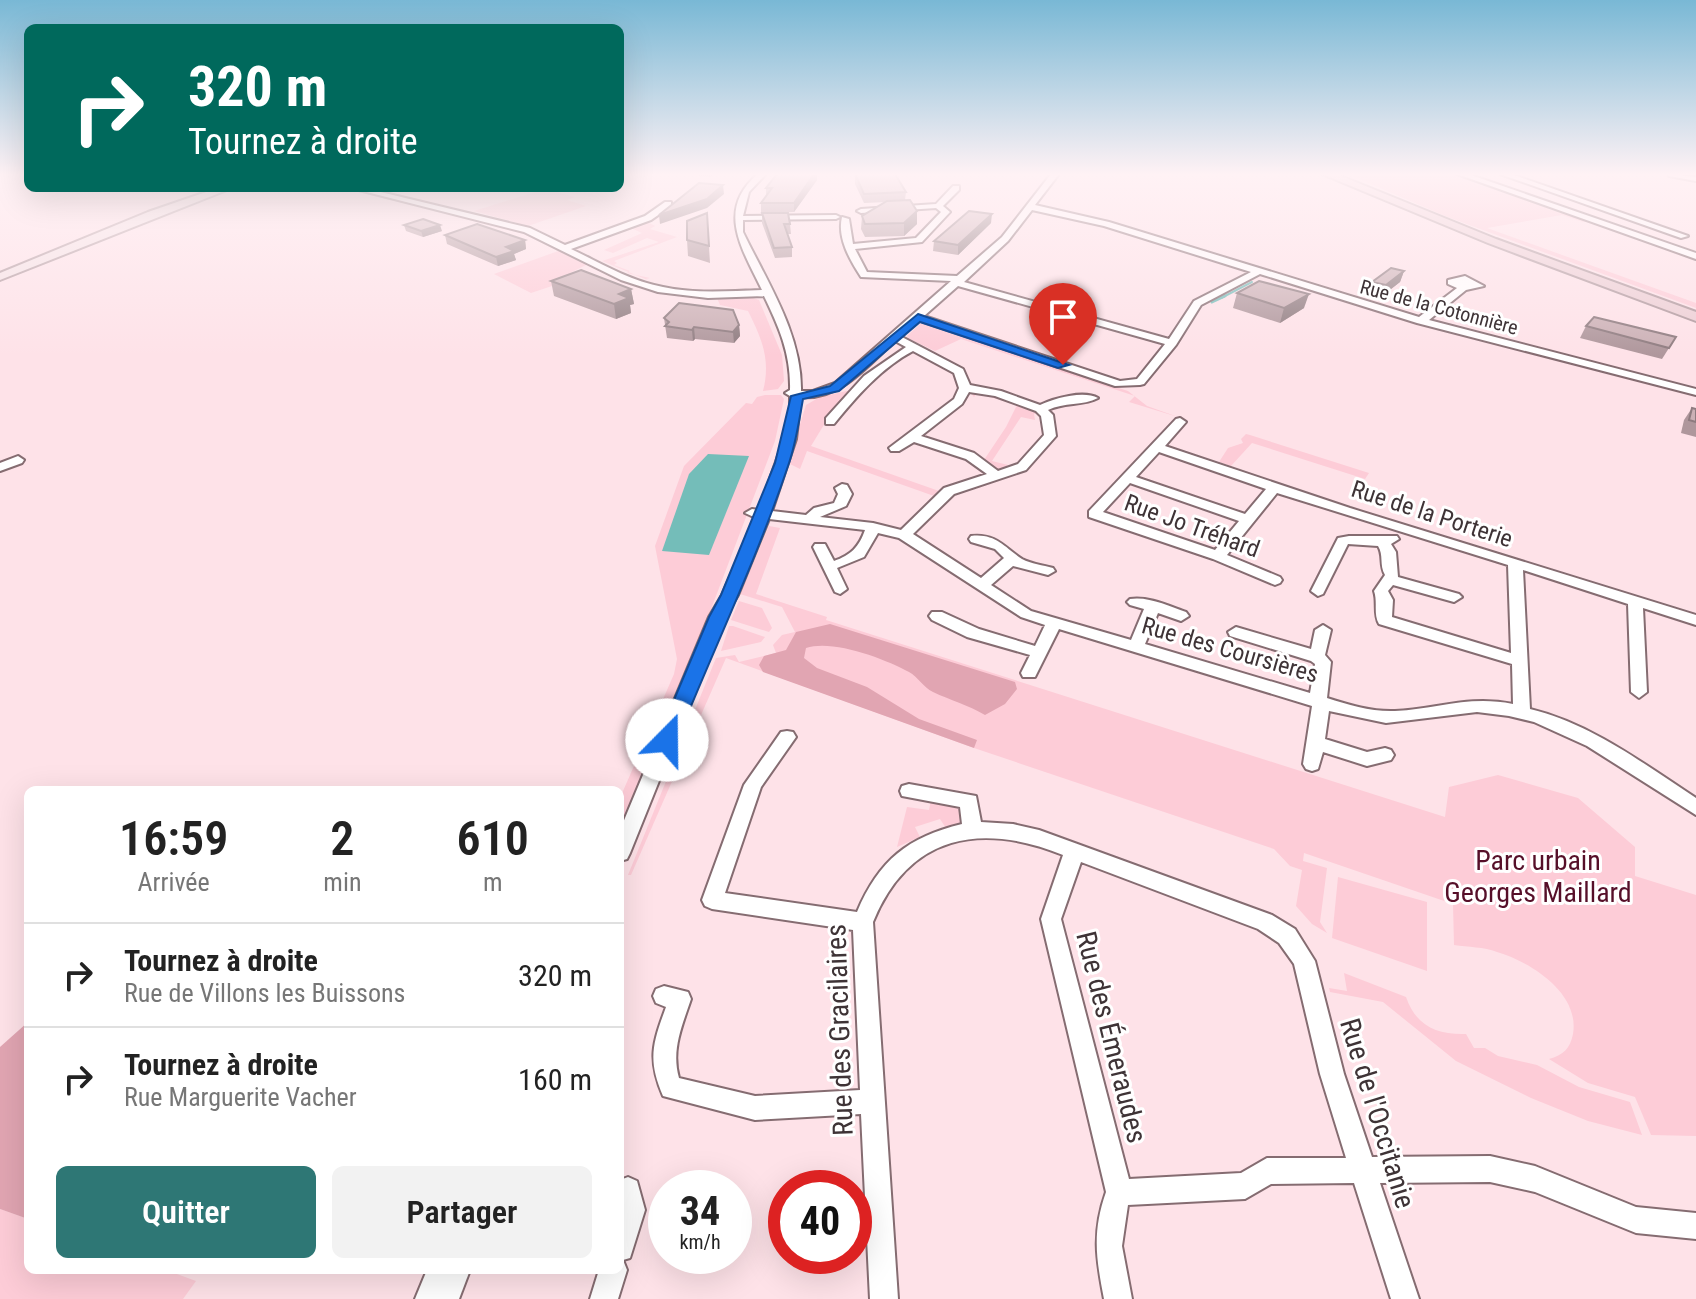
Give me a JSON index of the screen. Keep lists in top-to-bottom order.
{
  "streets": {
    "street": [
      "Rue de la Cotonnière",
      "Rue de la Porterie",
      "Rue Jo Tréhard",
      "Rue des Coursières",
      "Rue des Gracilaires",
      "Rue des Émeraudes",
      "Rue de l'Occitanie"
    ]
  },
  "crossings": [
    ["Rue des Gracilaires", "Rue des Émeraudes"],
    ["Rue des Gracilaires", "Rue de l'Occitanie"]
  ],
  "parks": ["Parc urbain Georges Maillard"],
  "page": {
    "turn": ["320 m", "Tournez à droite"],
    "eta": [
      "16:59",
      "Arrivée",
      "2",
      "min",
      "610",
      "m"
    ],
    "list": [
      {
        "name": "Tournez à droite",
        "note": "Rue de Villons les Buissons",
        "value": "320 m"
      },
      {
        "name": "Tournez à droite",
        "note": "Rue Marguerite Vacher",
        "value": "160 m"
      }
    ],
    "buttons": ["Quitter", "Partager"],
    "speed": "34 km/h",
    "limit": "40"
  }
}
